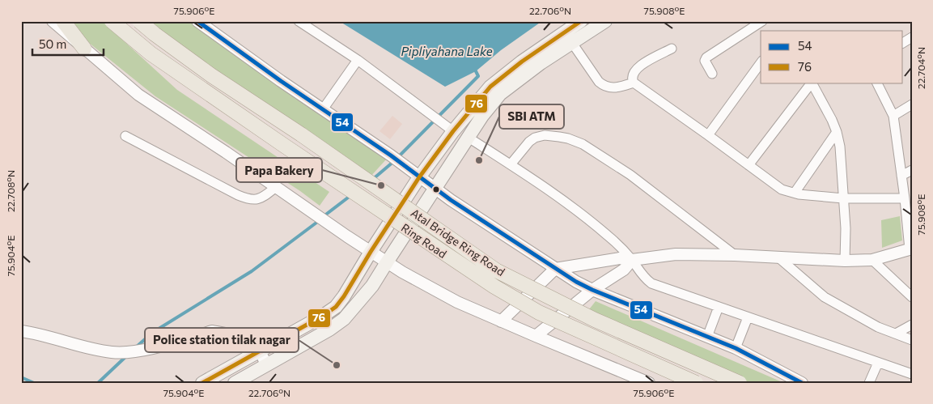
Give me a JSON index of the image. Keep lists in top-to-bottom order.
{
  "streets": {
    "main road": ["Ring Road", "Atal Bridge Ring Road"]
  },
  "water": ["Pipliyahana Lake"],
  "places": ["SBI ATM", "Papa Bakery", "Police station tilak nagar"],
  "lines": ["transit line 54", "transit line 76"],
  "legend": ["54", "76"],
  "scale_bar": "50 m",
  "coordinates": [
    "75.906°E",
    "22.706°N",
    "75.908°E",
    "22.704°N",
    "22.708°N",
    "75.904°E"
  ]
}
